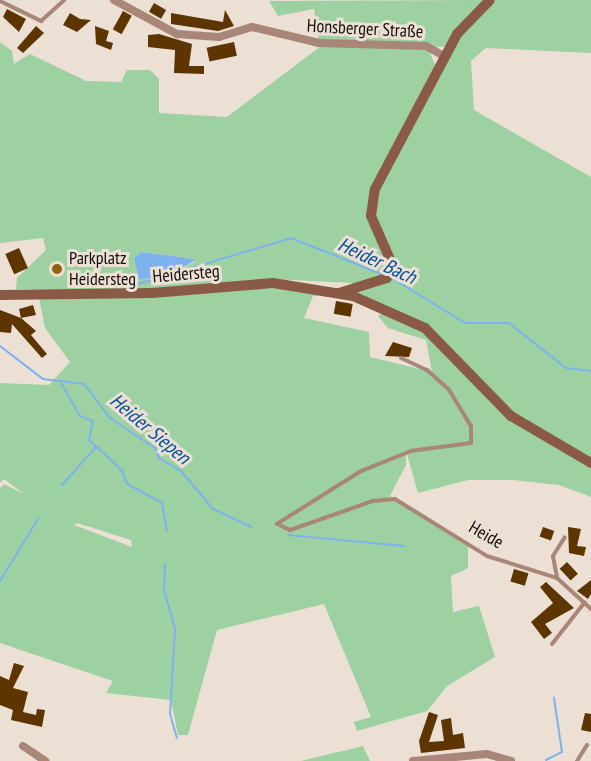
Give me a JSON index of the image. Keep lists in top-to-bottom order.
{
  "streets": {
    "main road": ["Heidersteg"],
    "street": ["Honsberger Straße"],
    "lane": ["Heide"]
  },
  "water": ["Heider Bach", "Heider Siepen"],
  "places": ["Parkplatz Heidersteg"]
}
